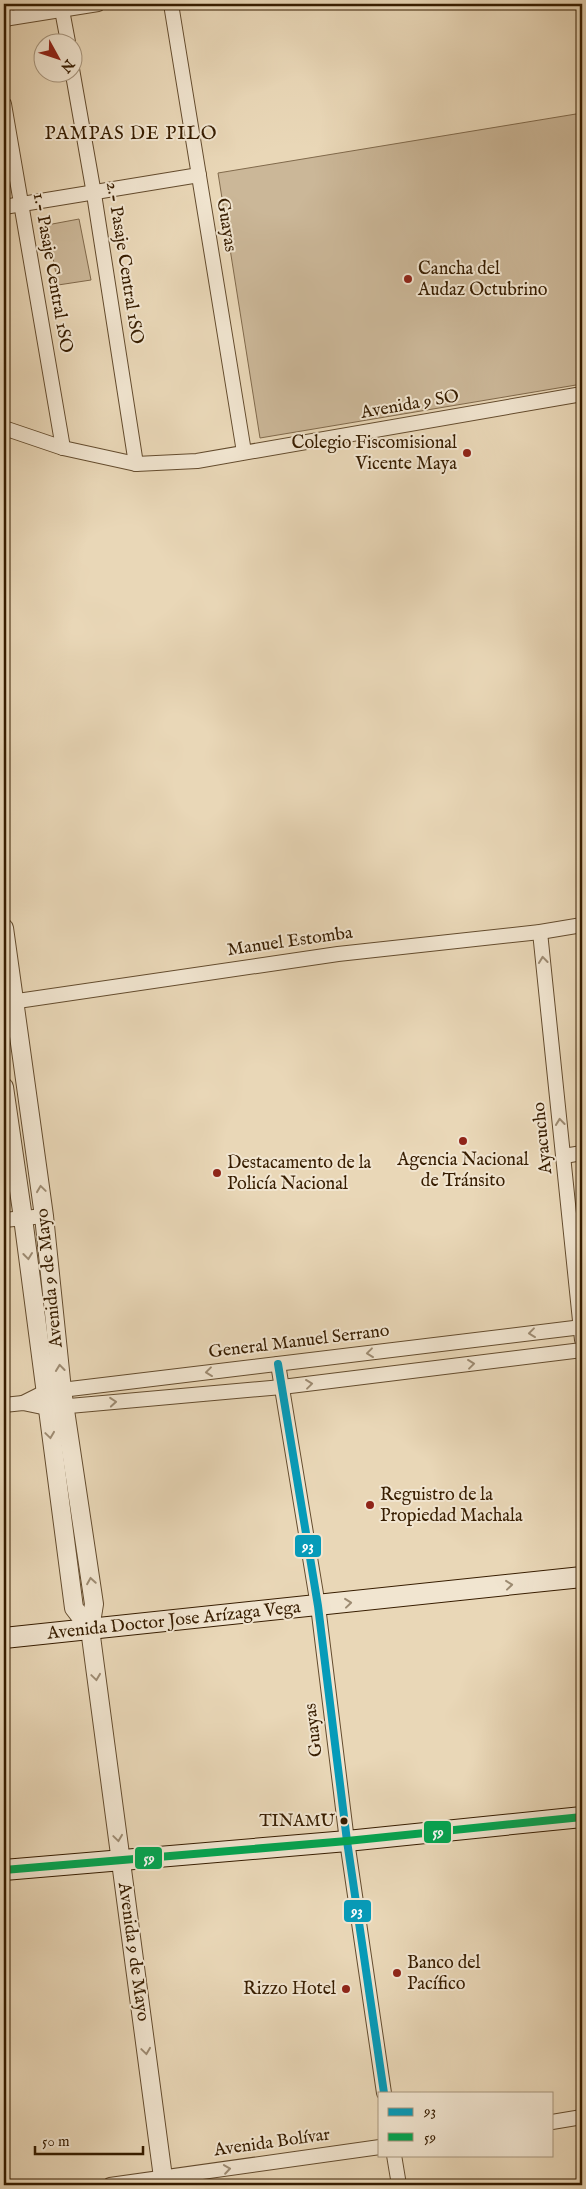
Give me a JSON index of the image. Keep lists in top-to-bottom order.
{
  "streets": {
    "main road": ["Avenida Doctor Jose Arízaga Vega"],
    "street": [
      "Guayas",
      "2.- Pasaje Central 1SO",
      "1.- Pasaje Central 1SO",
      "Avenida 9 SO",
      "Manuel Estomba",
      "Ayacucho",
      "Avenida 9 de Mayo",
      "General Manuel Serrano",
      "Avenida Bolívar"
    ]
  },
  "crossings": [
    ["Guayas", "Avenida 9 SO"],
    ["Guayas", "General Manuel Serrano"],
    ["Guayas", "Avenida Doctor Jose Arízaga Vega"],
    ["2.- Pasaje Central 1SO", "Avenida 9 SO"],
    ["1.- Pasaje Central 1SO", "Avenida 9 SO"],
    ["Manuel Estomba", "Ayacucho"],
    ["Manuel Estomba", "Avenida 9 de Mayo"],
    ["Ayacucho", "General Manuel Serrano"],
    ["Avenida 9 de Mayo", "General Manuel Serrano"],
    ["Avenida 9 de Mayo", "Avenida Doctor Jose Arízaga Vega"],
    ["Avenida 9 de Mayo", "Avenida Bolívar"]
  ],
  "one_way": ["Ayacucho", "Avenida Doctor Jose Arízaga Vega", "Avenida Bolívar"],
  "districts": ["PAMPAS DE PILO"],
  "places": [
    "Cancha del Audaz Octubrino",
    "Colegio Fiscomisional Vicente Maya",
    "Agencia Nacional de Tránsito",
    "Destacamento de la Policía Nacional",
    "Reguistro de la Propiedad Machala",
    "TINAMU",
    "Banco del Pacífico",
    "Rizzo Hotel"
  ],
  "lines": ["transit line 93", "transit line 59"],
  "legend": ["93", "59"],
  "scale_bar": "50 m",
  "north": "bottom right"
}
